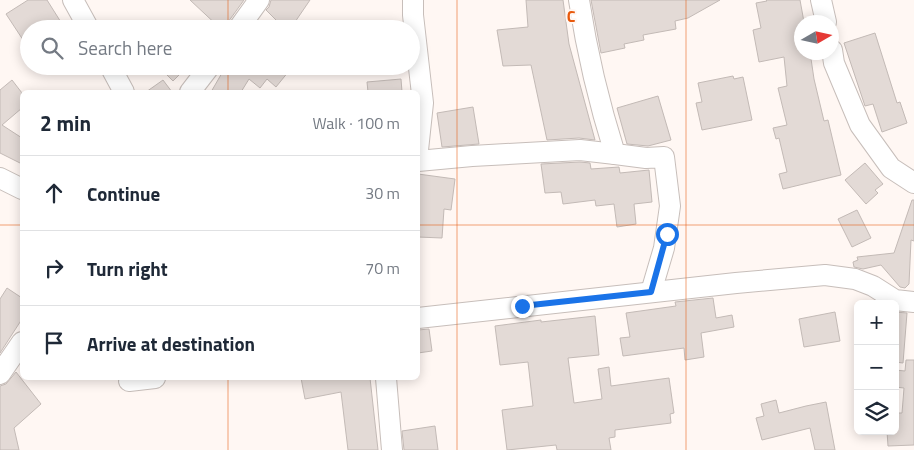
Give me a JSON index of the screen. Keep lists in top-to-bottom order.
{
  "north": "right",
  "page": {
    "search": "Search here",
    "heading": ["2 min", "Walk · 100 m"],
    "list": [
      ["Continue", "30 m"],
      ["Turn right", "70 m"],
      "Arrive at destination"
    ],
    "map_buttons": ["+", "−"]
  },
  "grid": {
    "columns": ["C"]
  }
}
